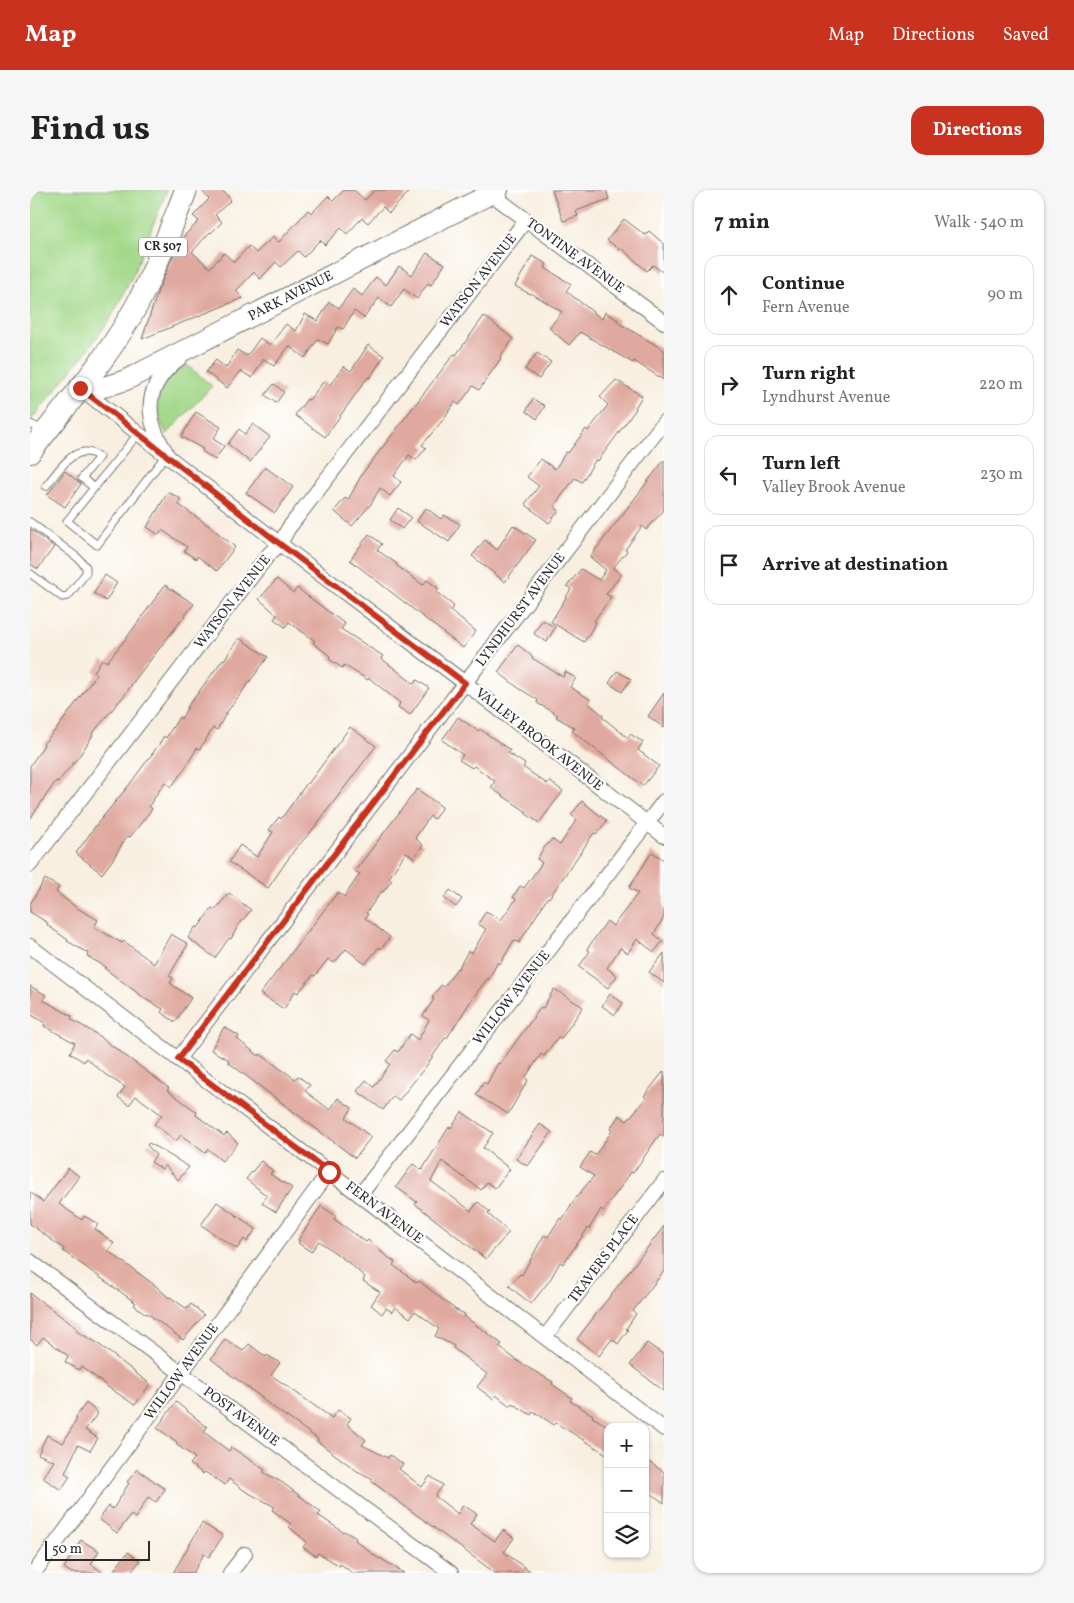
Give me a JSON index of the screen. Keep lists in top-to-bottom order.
{
  "streets": {
    "main road": ["CR 507"],
    "street": [
      "TONTINE AVENUE",
      "WATSON AVENUE",
      "PARK AVENUE",
      "LYNDHURST AVENUE",
      "VALLEY BROOK AVENUE",
      "WILLOW AVENUE",
      "FERN AVENUE",
      "TRAVERS PLACE",
      "POST AVENUE"
    ]
  },
  "crossings": [
    ["CR 507", "PARK AVENUE"],
    ["CR 507", "VALLEY BROOK AVENUE"],
    ["TONTINE AVENUE", "WATSON AVENUE"],
    ["TONTINE AVENUE", "PARK AVENUE"],
    ["WATSON AVENUE", "VALLEY BROOK AVENUE"],
    ["PARK AVENUE", "VALLEY BROOK AVENUE"],
    ["LYNDHURST AVENUE", "VALLEY BROOK AVENUE"],
    ["LYNDHURST AVENUE", "FERN AVENUE"],
    ["VALLEY BROOK AVENUE", "WILLOW AVENUE"],
    ["WILLOW AVENUE", "FERN AVENUE"],
    ["WILLOW AVENUE", "POST AVENUE"],
    ["FERN AVENUE", "TRAVERS PLACE"]
  ],
  "scale_bar": "50 m",
  "page": {
    "header": "Map",
    "nav": ["Map", "Directions", "Saved"],
    "title": "Find us",
    "buttons": "Directions",
    "heading": ["7 min", "Walk · 540 m"],
    "list": [
      ["Continue", "Fern Avenue", "90 m"],
      ["Turn right", "Lyndhurst Avenue", "220 m"],
      ["Turn left", "Valley Brook Avenue", "230 m"],
      "Arrive at destination"
    ],
    "map_buttons": ["+", "−"],
    "scale": "50 m"
  }
}
